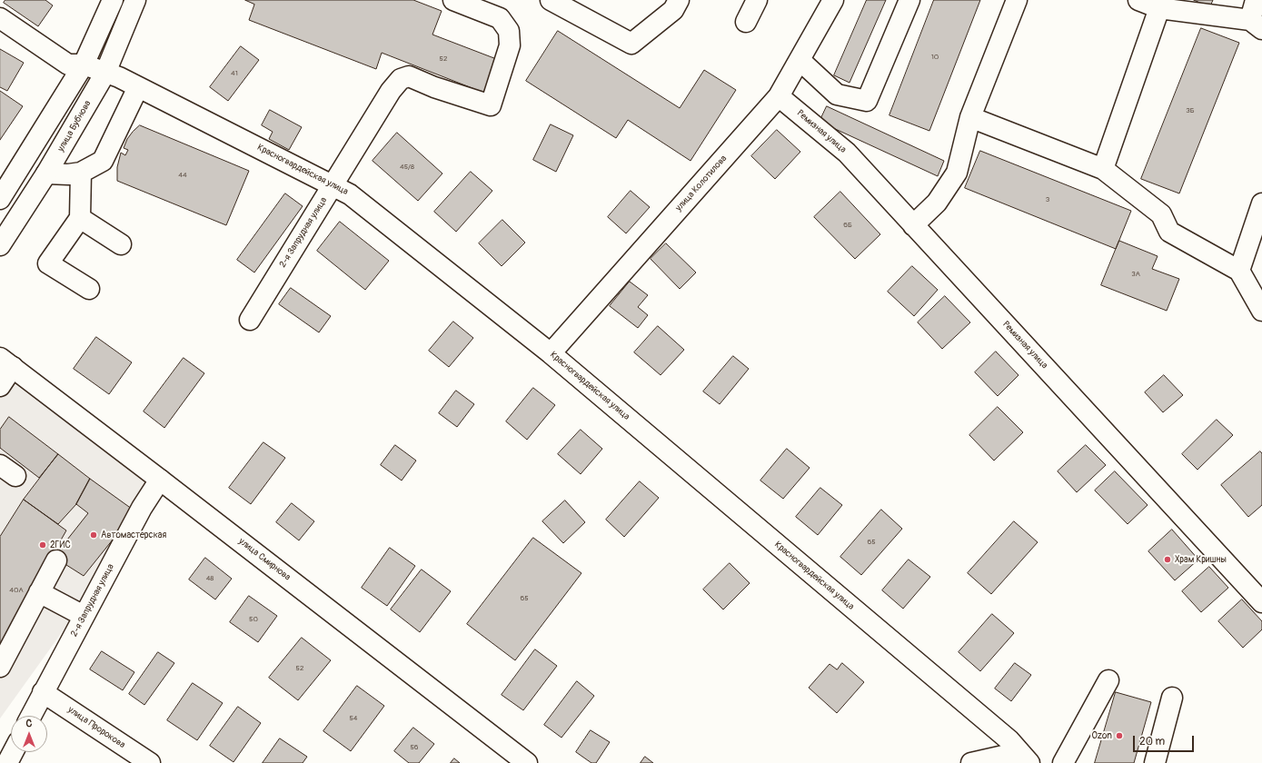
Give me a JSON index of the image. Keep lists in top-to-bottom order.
{
  "streets": {
    "main road": [
      "улица Бубнова",
      "Ремизная улица",
      "Красногвардейская улица",
      "улица Колотилова",
      "2-я Запрудная улица",
      "улица Смирнова",
      "улица Пророкова"
    ]
  },
  "crossings": [
    ["улица Бубнова", "Красногвардейская улица"],
    ["Ремизная улица", "улица Колотилова"],
    ["Красногвардейская улица", "улица Колотилова"],
    ["Красногвардейская улица", "2-я Запрудная улица"],
    ["2-я Запрудная улица", "улица Смирнова"],
    ["2-я Запрудная улица", "улица Пророкова"]
  ],
  "places": [
    "Автомастерская",
    "2ГИС",
    "Храм Кришны",
    "Ozon"
  ],
  "house_numbers": [
    "10",
    "52",
    "41",
    "3Б",
    "45/8",
    "44",
    "3",
    "6Б",
    "3А",
    "65",
    "48",
    "40А",
    "65",
    "50",
    "52",
    "54",
    "56"
  ],
  "scale_bar": "20 m",
  "north": "top"
}
